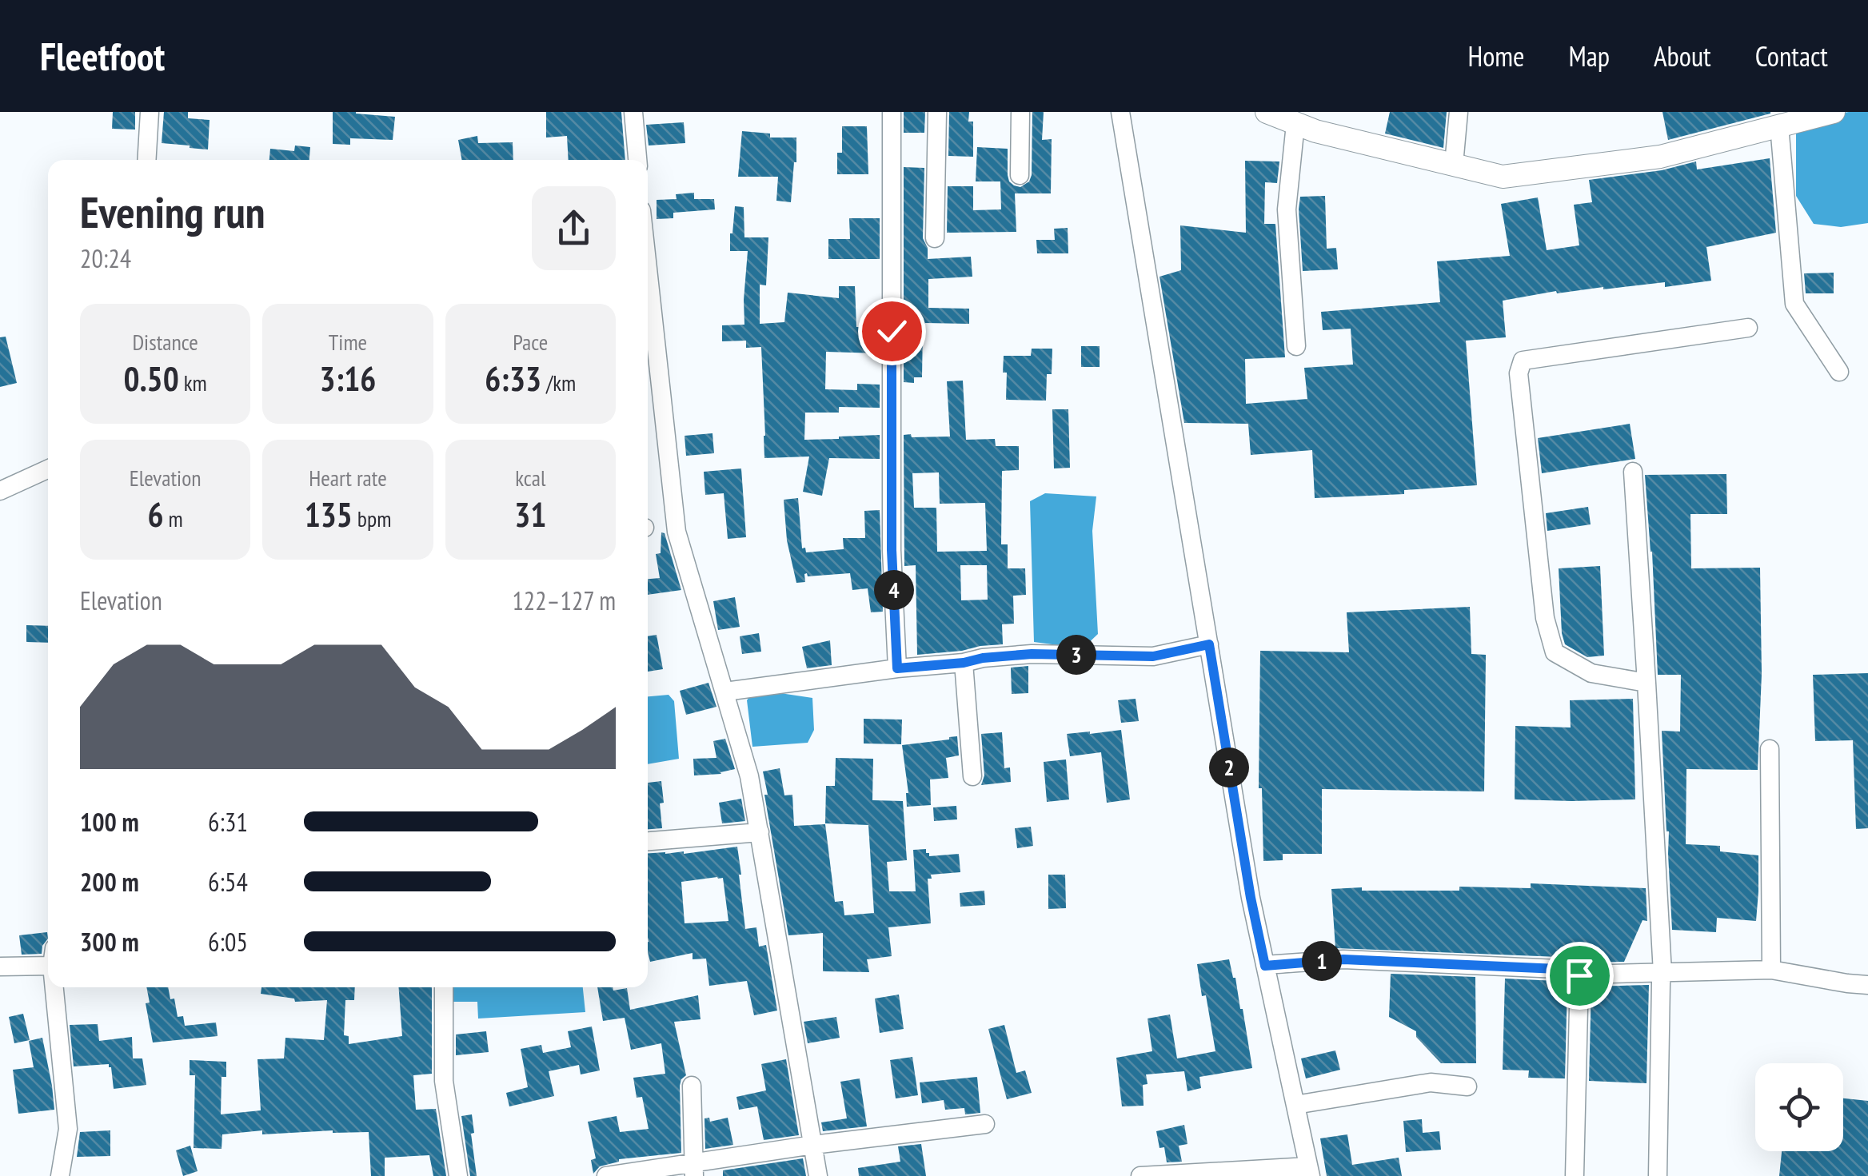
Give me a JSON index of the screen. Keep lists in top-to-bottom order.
{
  "page": {
    "header": "Fleetfoot",
    "nav": [
      "Home",
      "Map",
      "About",
      "Contact"
    ],
    "heading": ["Evening run", "20:24"],
    "stats": [
      ["Distance", "0.50 km"],
      ["Time", "3:16"],
      ["Pace", "6:33 /km"],
      ["Elevation", "6 m"],
      ["Heart rate", "135 bpm"],
      ["kcal", "31"]
    ],
    "chart": ["Elevation", "122–127 m"],
    "pins": [
      "4",
      "3",
      "2",
      "1"
    ],
    "list": [
      {
        "name": "100 m",
        "note": "6:31"
      },
      {
        "name": "200 m",
        "note": "6:54"
      },
      {
        "name": "300 m",
        "note": "6:05"
      }
    ]
  }
}
